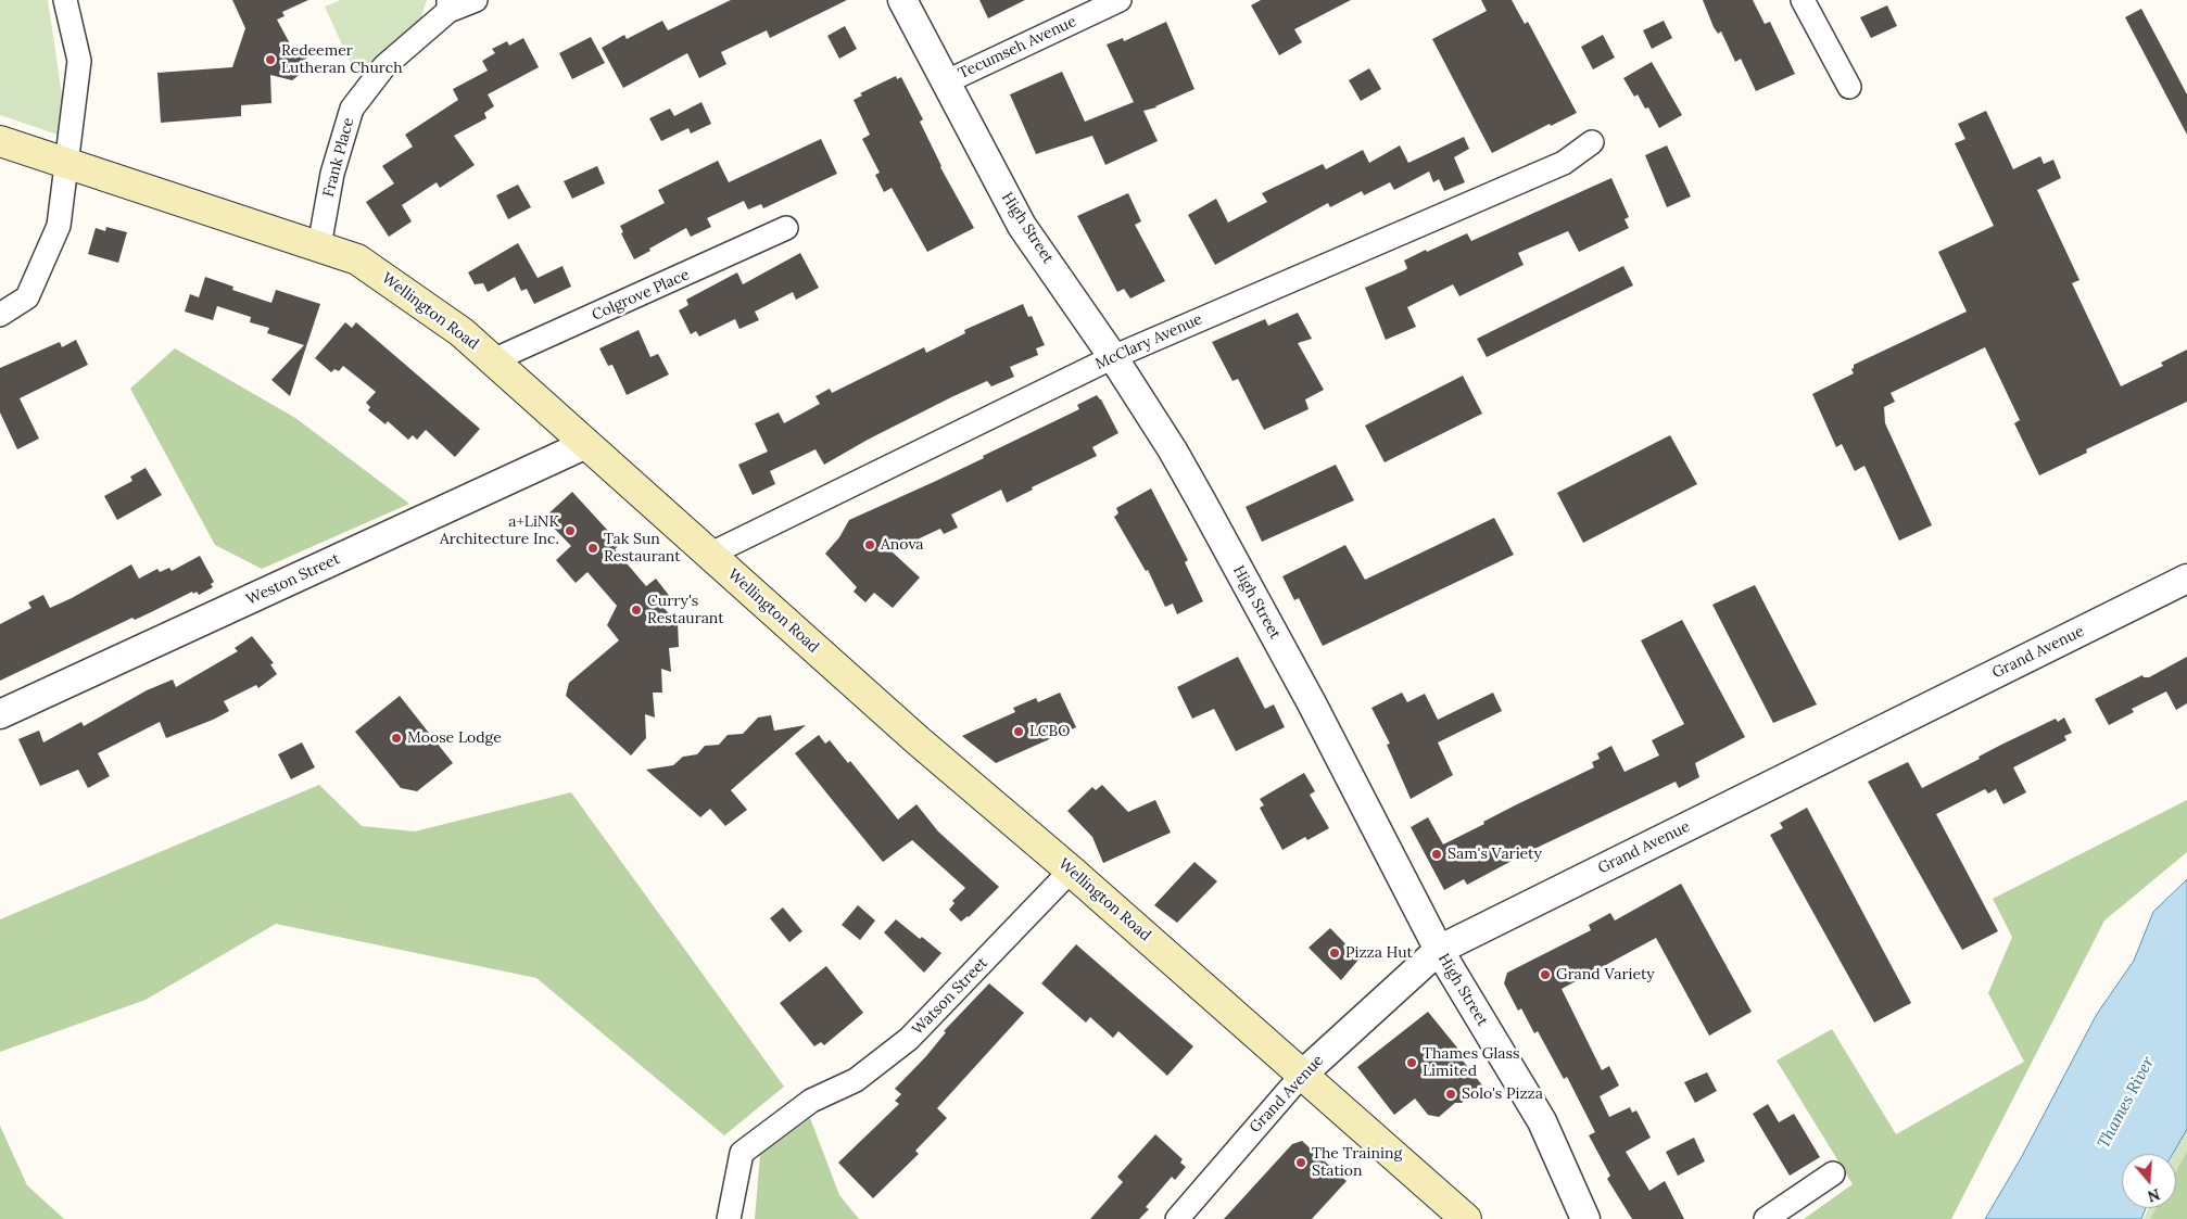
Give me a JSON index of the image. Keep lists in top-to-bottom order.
{
  "streets": {
    "main road": ["Wellington Road"],
    "street": [
      "Tecumseh Avenue",
      "Frank Place",
      "High Street",
      "Colgrove Place",
      "McClary Avenue",
      "Weston Street",
      "Grand Avenue",
      "Watson Street"
    ]
  },
  "crossings": [
    ["Tecumseh Avenue", "High Street"],
    ["Frank Place", "Wellington Road"],
    ["High Street", "McClary Avenue"],
    ["High Street", "Grand Avenue"],
    ["Colgrove Place", "Wellington Road"],
    ["Wellington Road", "McClary Avenue"],
    ["Wellington Road", "Weston Street"],
    ["Wellington Road", "Grand Avenue"],
    ["Wellington Road", "Watson Street"]
  ],
  "water": ["Thames River"],
  "places": [
    "Redeemer Lutheran Church",
    "a+LiNK Architecture Inc.",
    "Anova",
    "Tak Sun Restaurant",
    "Curry's Restaurant",
    "LCBO",
    "Moose Lodge",
    "Sam's Variety",
    "Pizza Hut",
    "Grand Variety",
    "Thames Glass Limited",
    "Solo's Pizza",
    "The Training Station"
  ],
  "north": "bottom"
}
